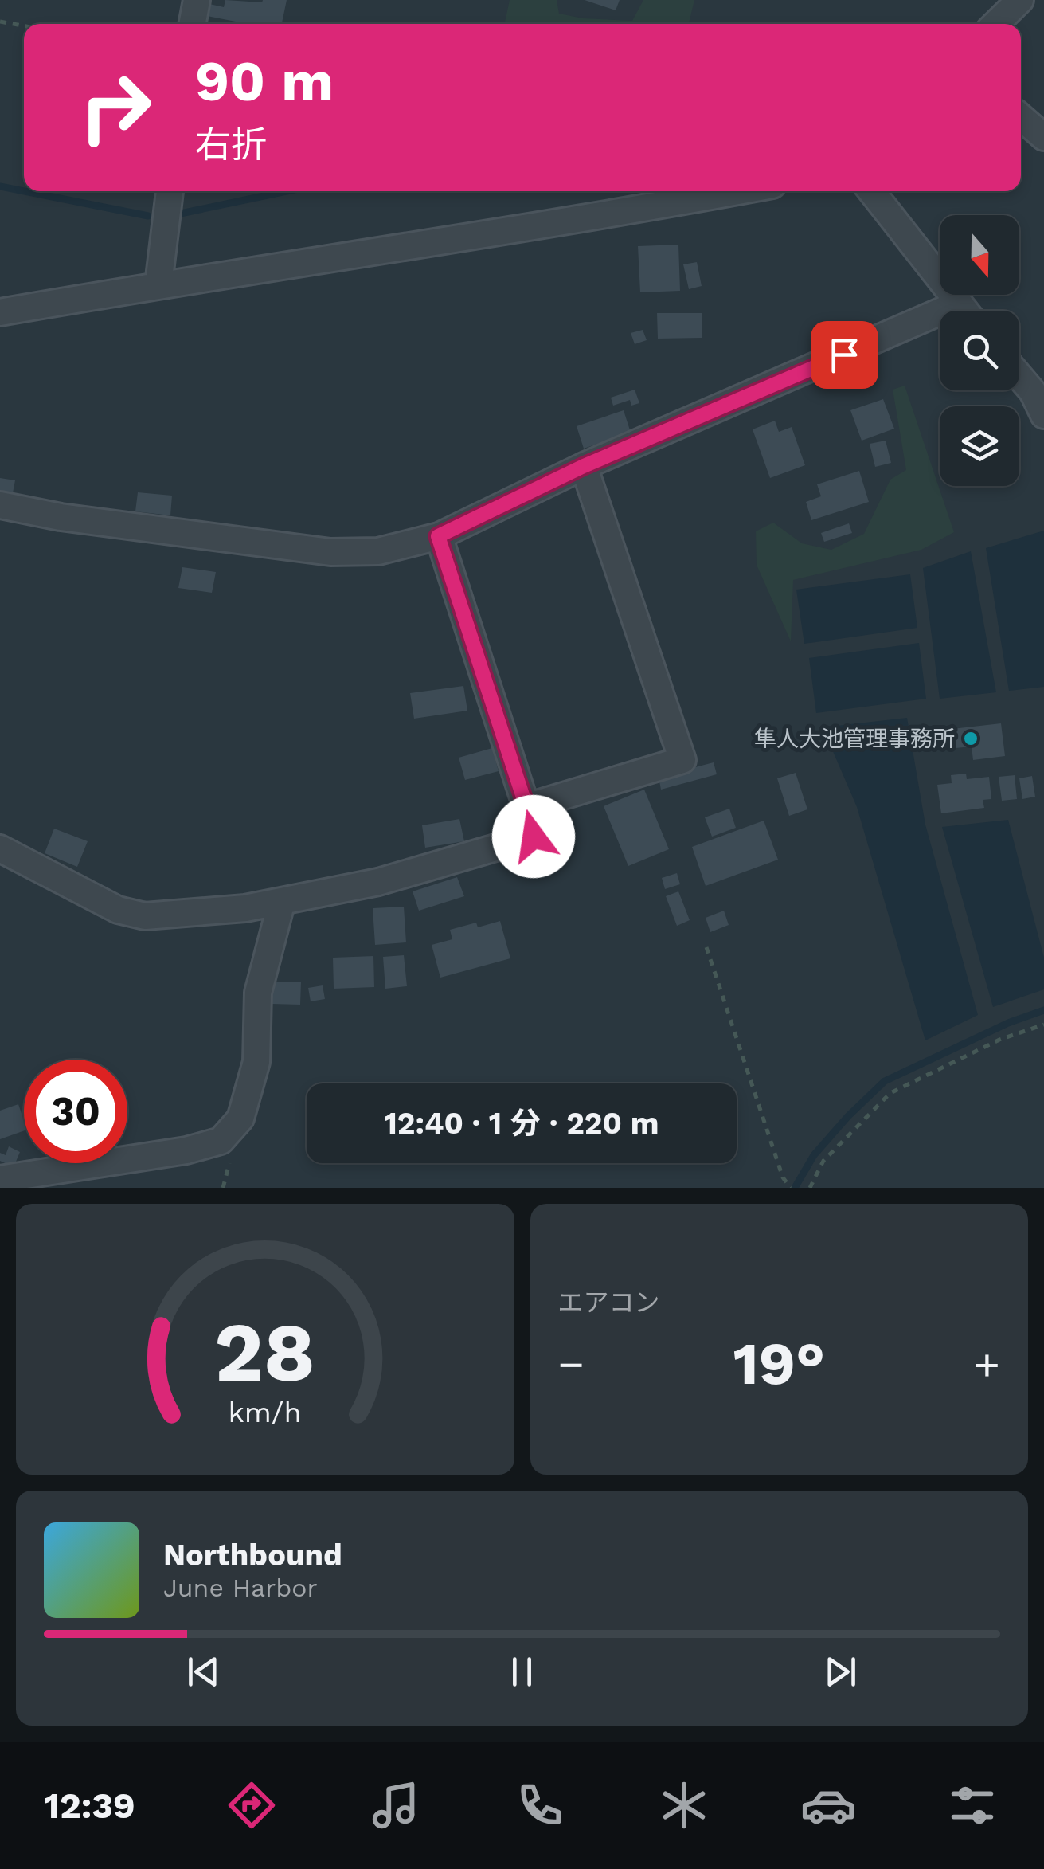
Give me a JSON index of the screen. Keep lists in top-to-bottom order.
{
  "places": ["隼人大池管理事務所"],
  "north": "bottom",
  "page": {
    "turn": ["90 m", "右折"],
    "limit": "30",
    "trip": "12:40 · 1 分 · 220 m",
    "tile": "エアコン",
    "heat": ["−", "19°", "+"],
    "song": ["Northbound", "June Harbor"],
    "tabs": "12:39",
    "gauge": ["28", "km/h"]
  }
}
